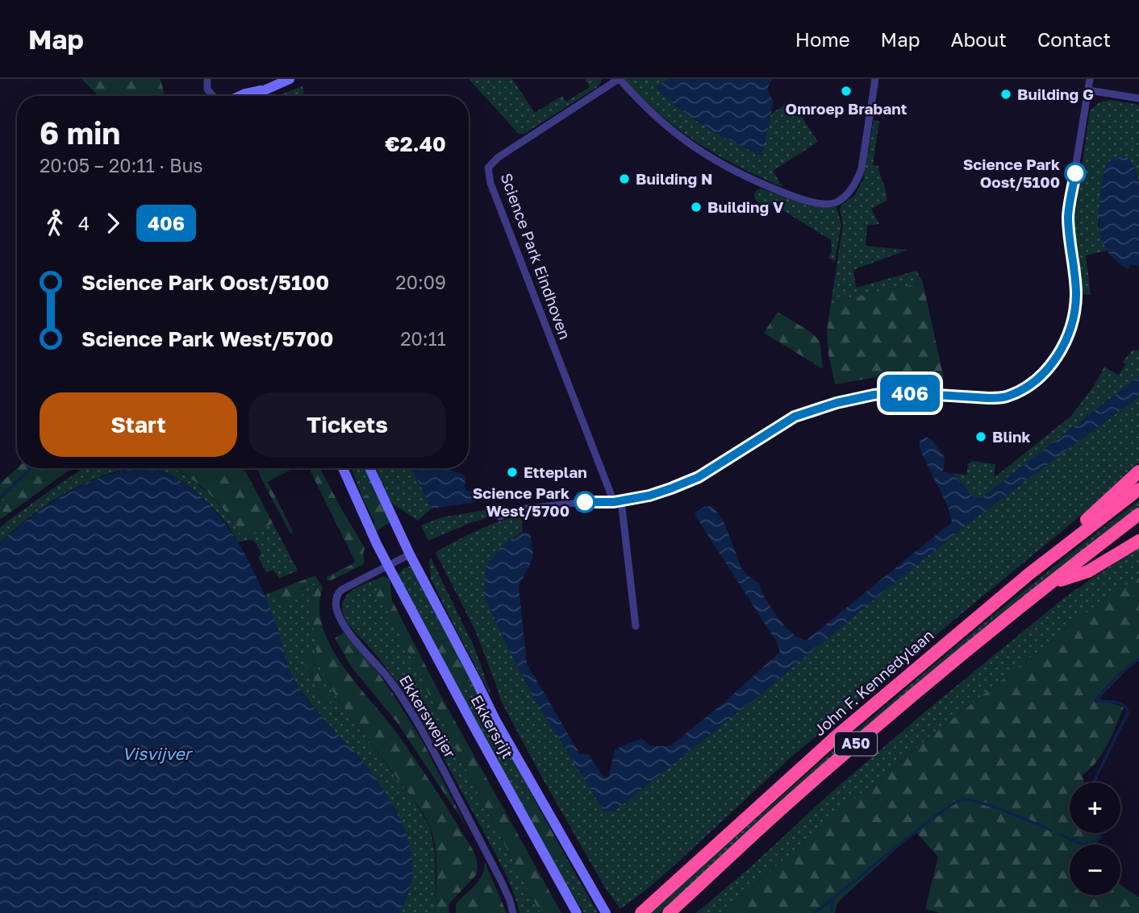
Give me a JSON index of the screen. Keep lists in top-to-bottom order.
{
  "streets": {
    "highway": ["John F. Kennedylaan", "A50"],
    "main road": ["Ekkersrijt"],
    "street": ["Science Park Eindhoven", "Ekkersweijer"]
  },
  "crossings": [
    ["John F. Kennedylaan", "A50"],
    ["Ekkersweijer", "Ekkersrijt"]
  ],
  "water": ["Visvijver"],
  "places": [
    "Omroep Brabant",
    "Building G",
    "Science Park Oost/5100",
    "Building N",
    "Building V",
    "Blink",
    "Etteplan",
    "Science Park West/5700"
  ],
  "lines": ["bus line 406"],
  "page": {
    "header": "Map",
    "nav": [
      "Home",
      "Map",
      "About",
      "Contact"
    ],
    "on_map": "406",
    "heading": ["6 min", "20:05 – 20:11 · Bus", "€2.40"],
    "legs": ["4", "406"],
    "list": [
      {
        "name": "Science Park Oost/5100",
        "value": "20:09"
      },
      {
        "name": "Science Park West/5700",
        "value": "20:11"
      }
    ],
    "buttons": ["Start", "Tickets"],
    "map_buttons": ["+", "−"]
  }
}
